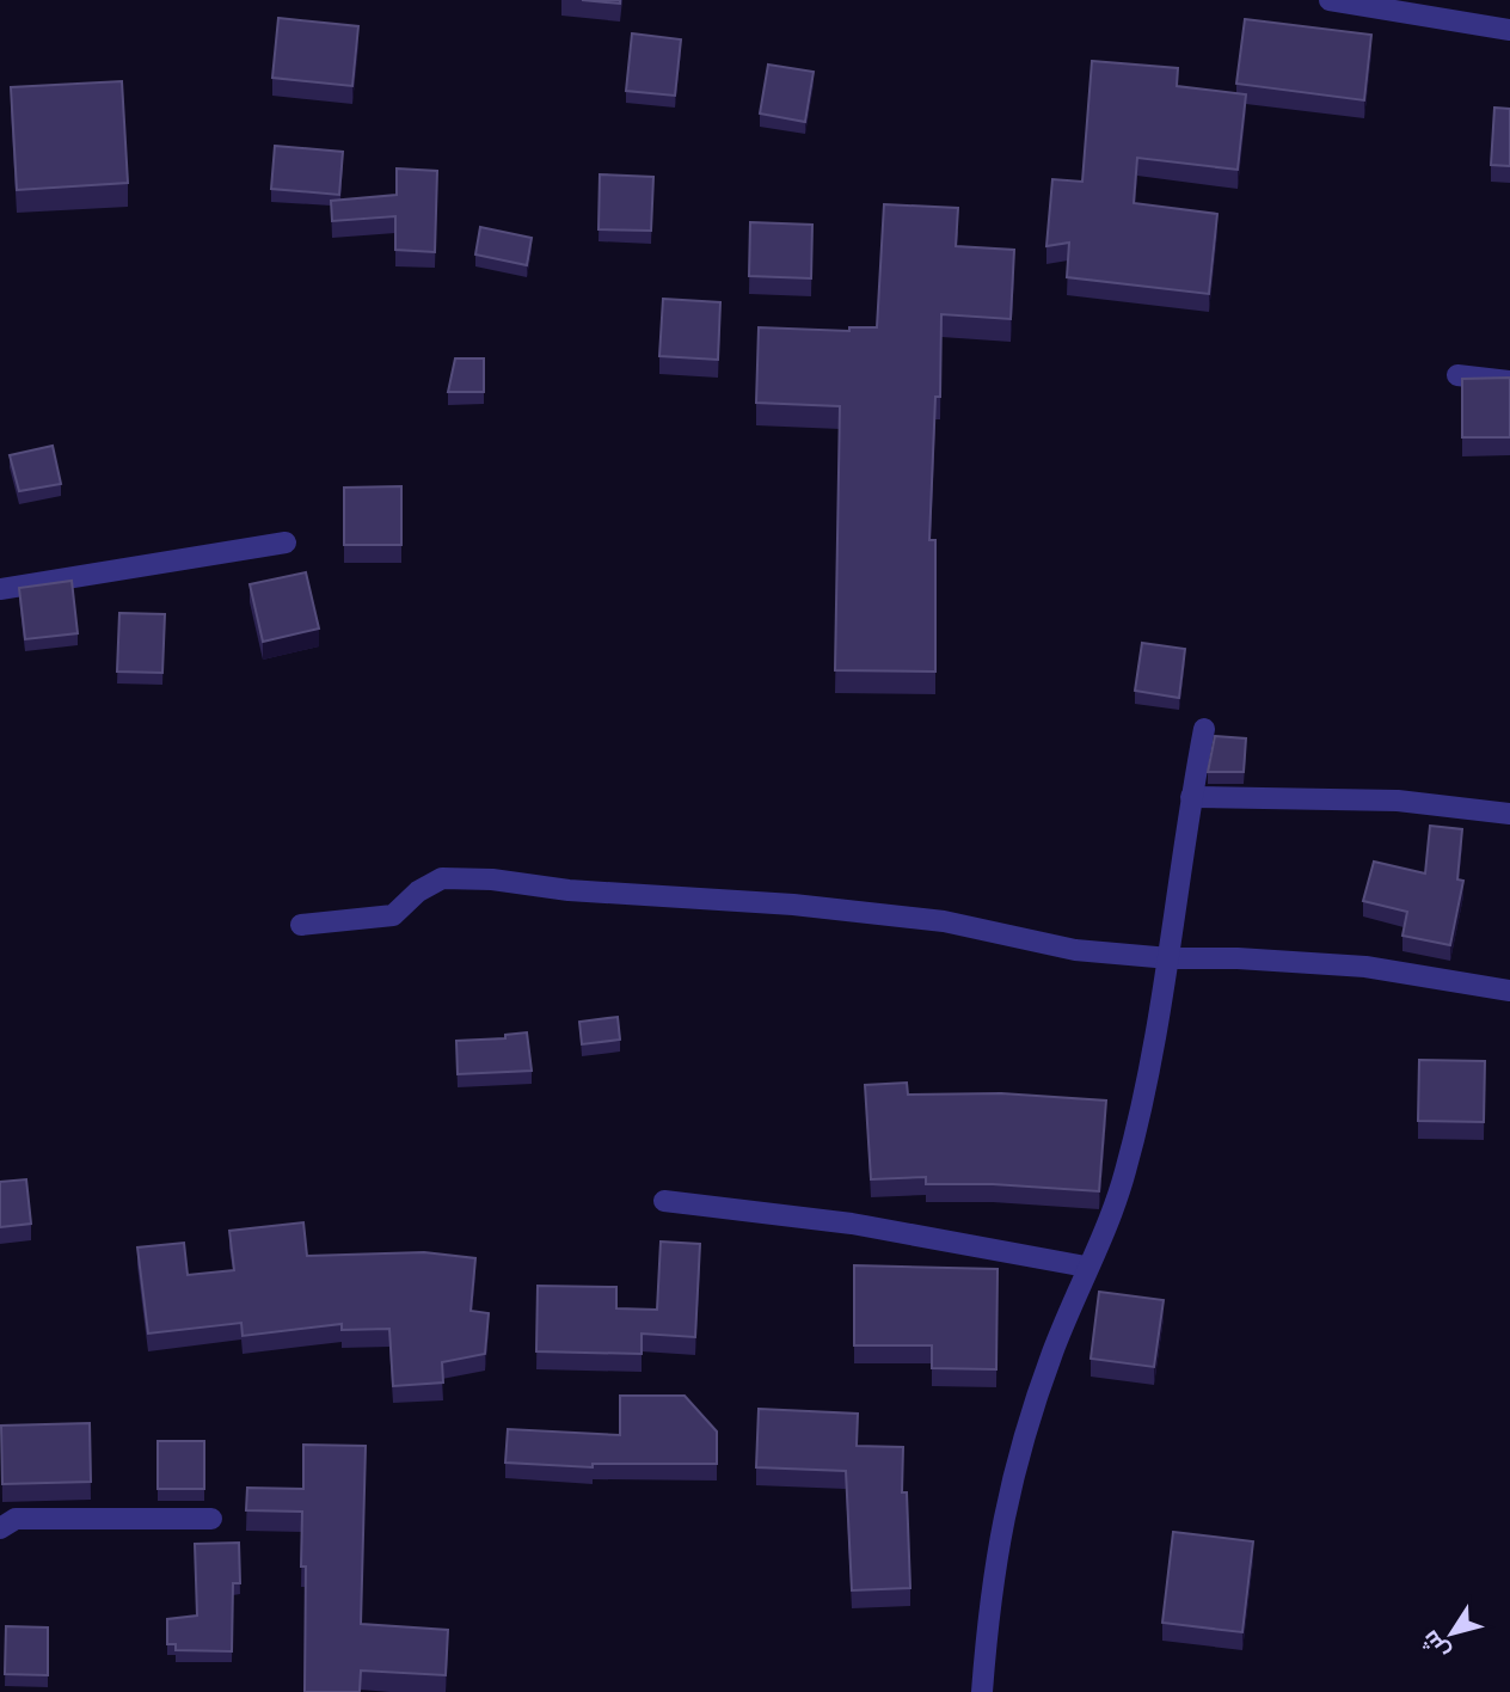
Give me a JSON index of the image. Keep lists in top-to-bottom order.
{
  "north": "bottom left"
}
